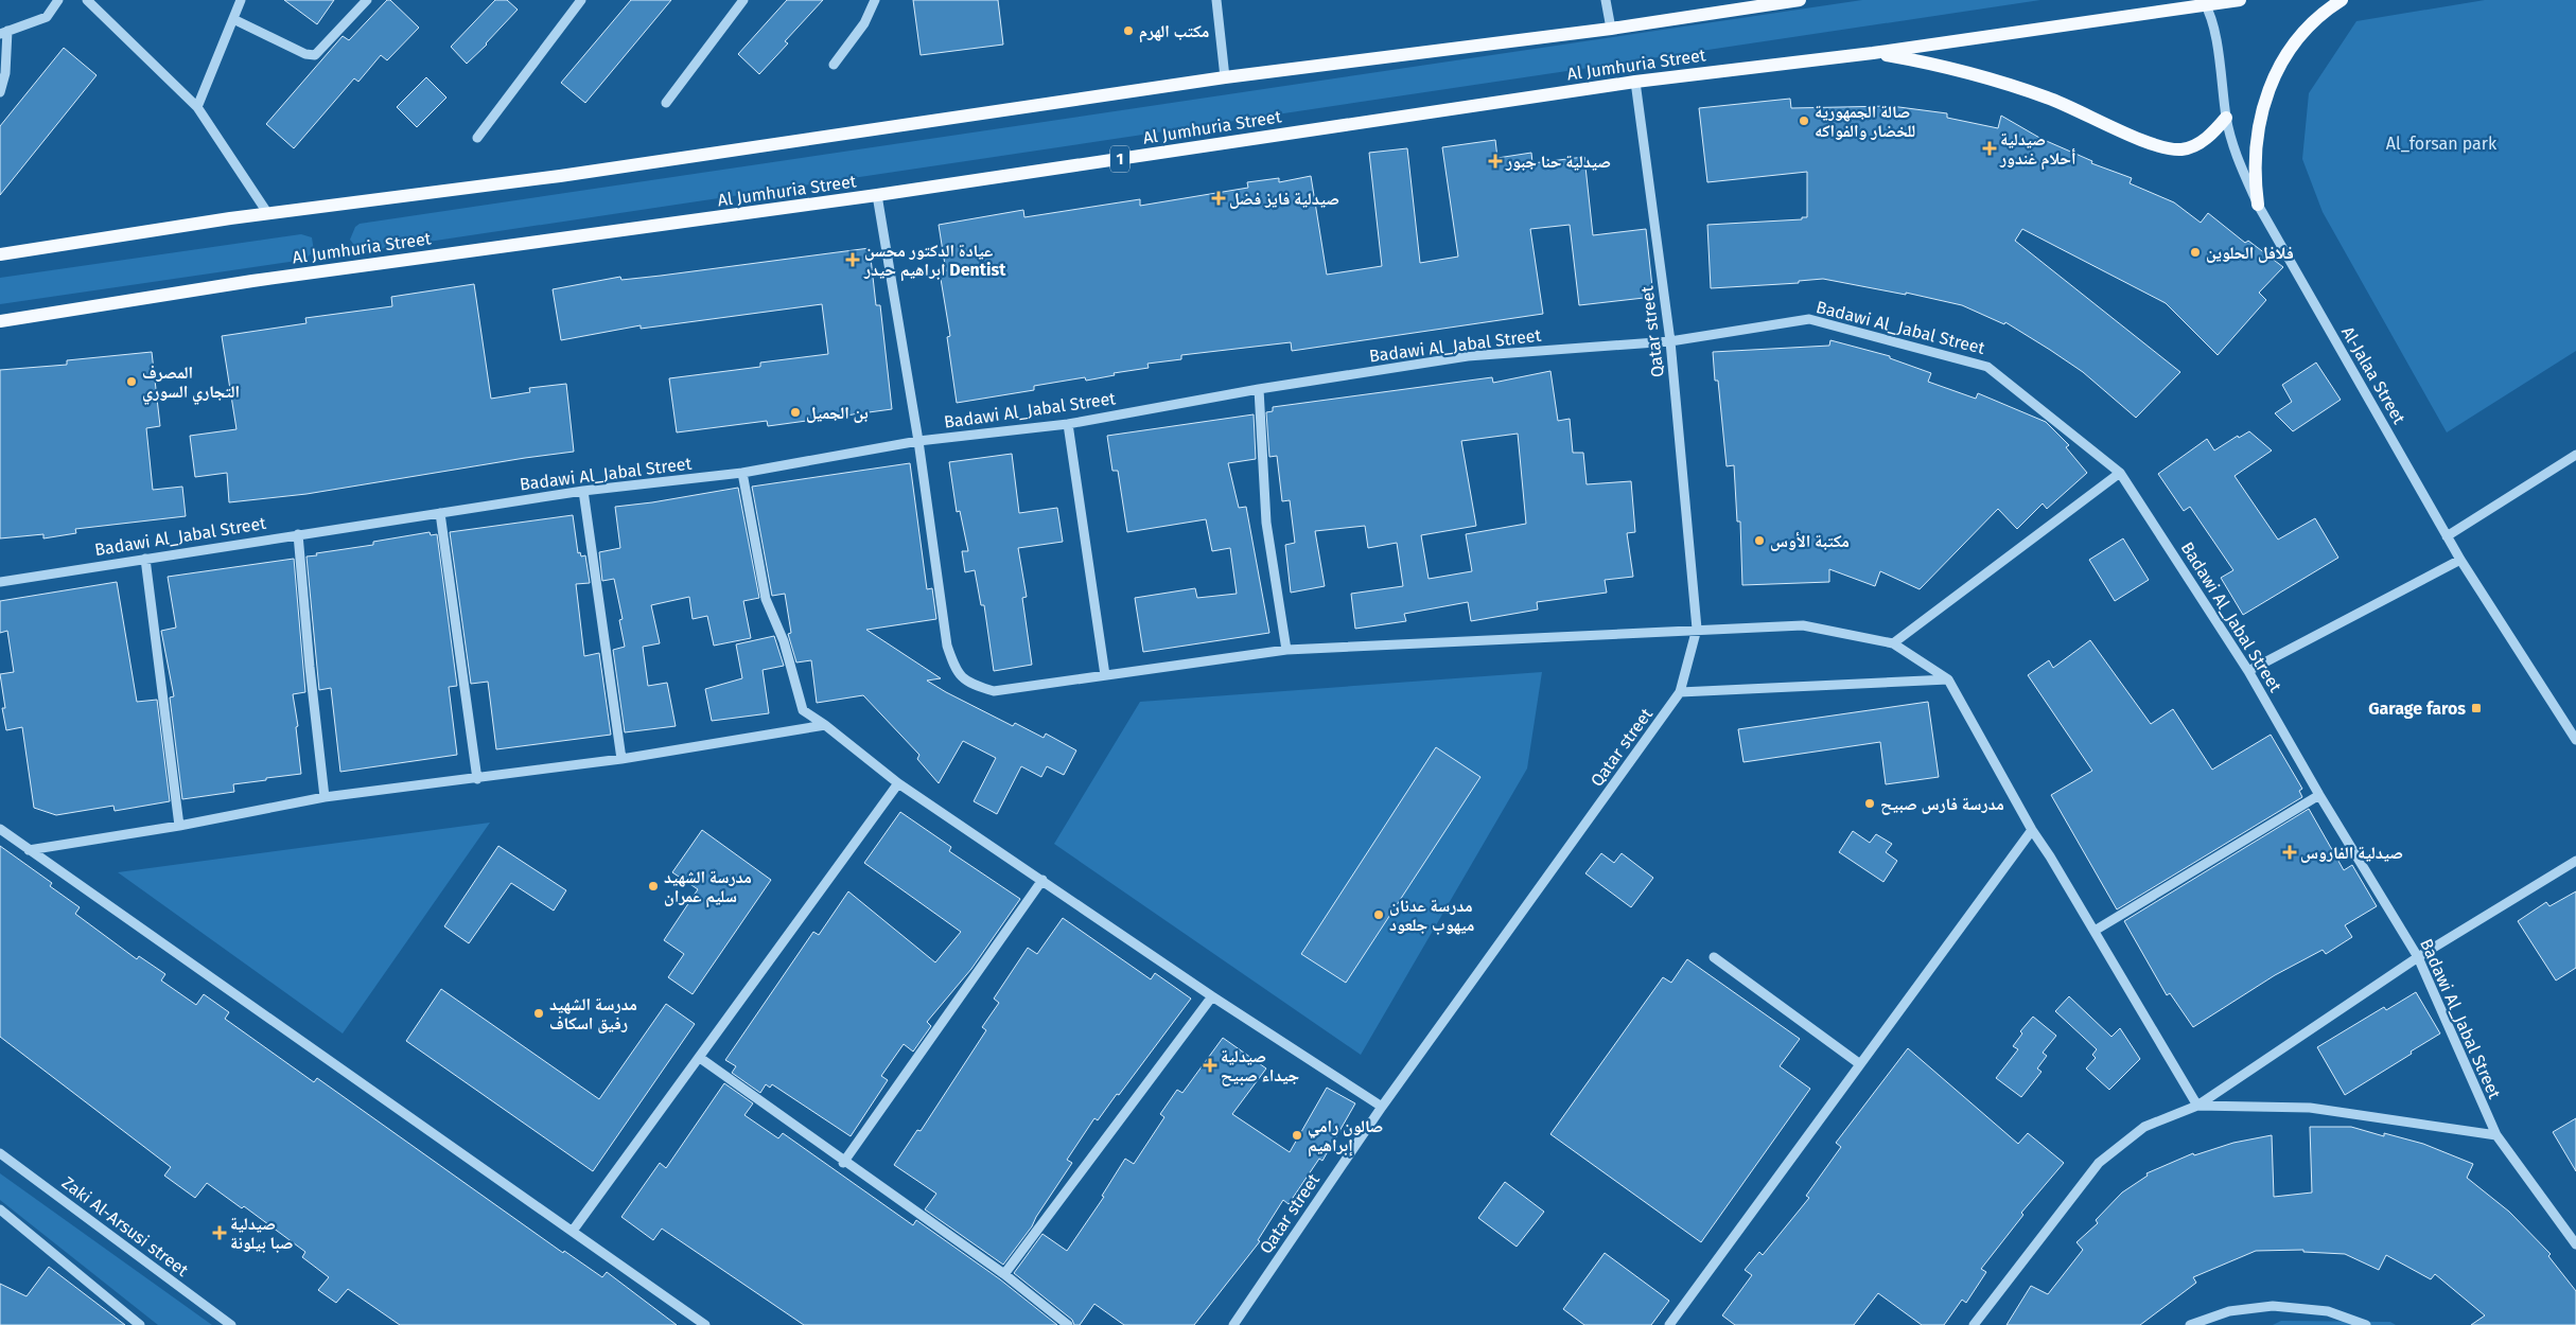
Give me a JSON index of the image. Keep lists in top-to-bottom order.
{
  "streets": {
    "main road": ["Al Jumhuria Street", "1"],
    "street": [
      "Badawi Al_Jabal Street",
      "Qatar street",
      "Al-Jalaa Street",
      "Zaki Al-Arsusi street"
    ]
  },
  "crossings": [
    ["Al Jumhuria Street", "Qatar street"],
    ["Al Jumhuria Street", "Al-Jalaa Street"],
    ["Badawi Al_Jabal Street", "Qatar street"]
  ],
  "parks": ["Al_forsan park"],
  "places": {
    "other": [
      "مكتب الهرم",
      "صالة الجمهورية للخضار والفواكه",
      "فلافل الحلوين",
      "المصرف التجاري السوري",
      "بن الجميل",
      "مكتبة الأوس",
      "مدرسة فارس صبيح",
      "مدرسة الشهيد سليم عمران",
      "مدرسة عدنان ميهوب جلعود",
      "مدرسة الشهيد رفيق اسكاف",
      "صالون رامي إبراهيم"
    ],
    "health": [
      "صيدلية أحلام غندور",
      "صيدلية حنا جبور",
      "صيدلية فايز فضل",
      "عيادة الدكتور محسن ابراهيم حيدر Dentist",
      "صيدلية الفاروس",
      "صيدلية جيداء صبيح",
      "صيدلية صبا بيلونة"
    ],
    "transit": ["Garage faros"]
  }
}
